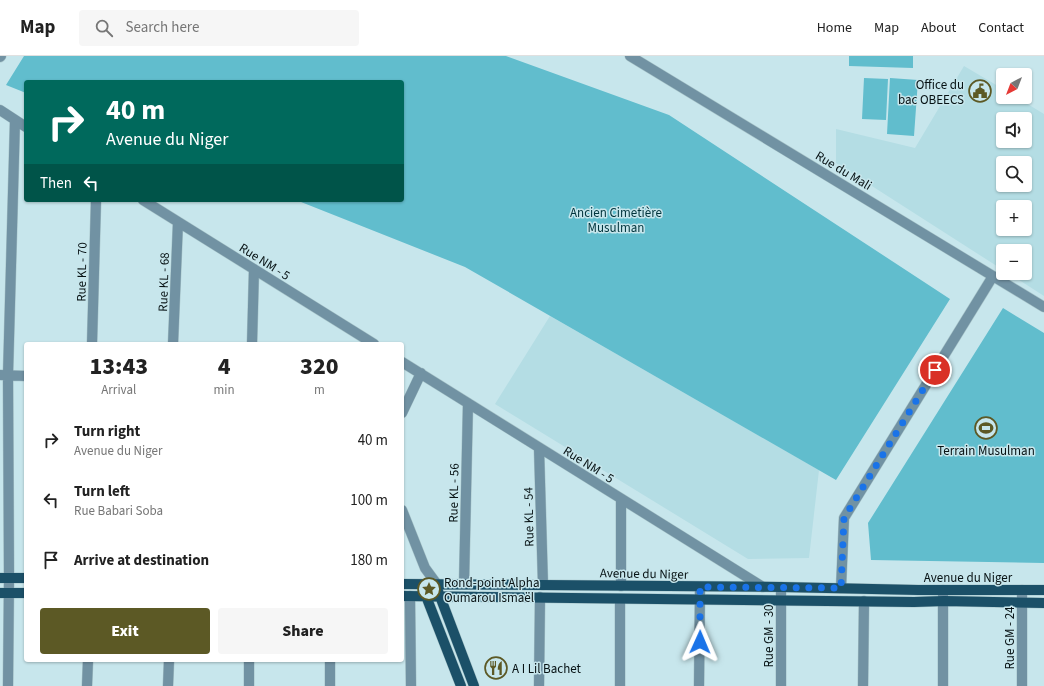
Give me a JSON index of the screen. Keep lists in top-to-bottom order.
{
  "streets": {
    "main road": ["Avenue du Niger"],
    "street": [
      "Rue du Mali",
      "Rue NM - 5",
      "Rue KL - 70",
      "Rue KL - 68",
      "Rue KL - 56",
      "Rue KL - 54",
      "Rue GM - 30",
      "Rue GM - 24"
    ]
  },
  "crossings": [
    ["Rue NM - 5", "Rue KL - 68"],
    ["Rue NM - 5", "Rue KL - 56"],
    ["Rue NM - 5", "Rue KL - 54"],
    ["Rue NM - 5", "Avenue du Niger"],
    ["Rue KL - 56", "Avenue du Niger"],
    ["Rue KL - 54", "Avenue du Niger"],
    ["Avenue du Niger", "Rue GM - 30"],
    ["Avenue du Niger", "Rue GM - 24"]
  ],
  "parks": ["Ancien Cimetière Musulman"],
  "places": {
    "public building": ["Office du bac OBEECS"],
    "sports": ["Terrain Musulman"],
    "place": ["Rond-point Alpha Oumarou Ismaël"],
    "restaurant": ["A I Lil Bachet"]
  },
  "north": "bottom left",
  "page": {
    "header": "Map",
    "search": "Search here",
    "nav": [
      "Home",
      "Map",
      "About",
      "Contact"
    ],
    "map_buttons": ["+", "−"],
    "turn": ["40 m", "Avenue du Niger"],
    "then": "Then",
    "eta": [
      "13:43",
      "Arrival",
      "4",
      "min",
      "320",
      "m"
    ],
    "list": [
      {
        "name": "Turn right",
        "note": "Avenue du Niger",
        "value": "40 m"
      },
      {
        "name": "Turn left",
        "note": "Rue Babari Soba",
        "value": "100 m"
      },
      {
        "name": "Arrive at destination",
        "value": "180 m"
      }
    ],
    "buttons": ["Exit", "Share"]
  }
}
